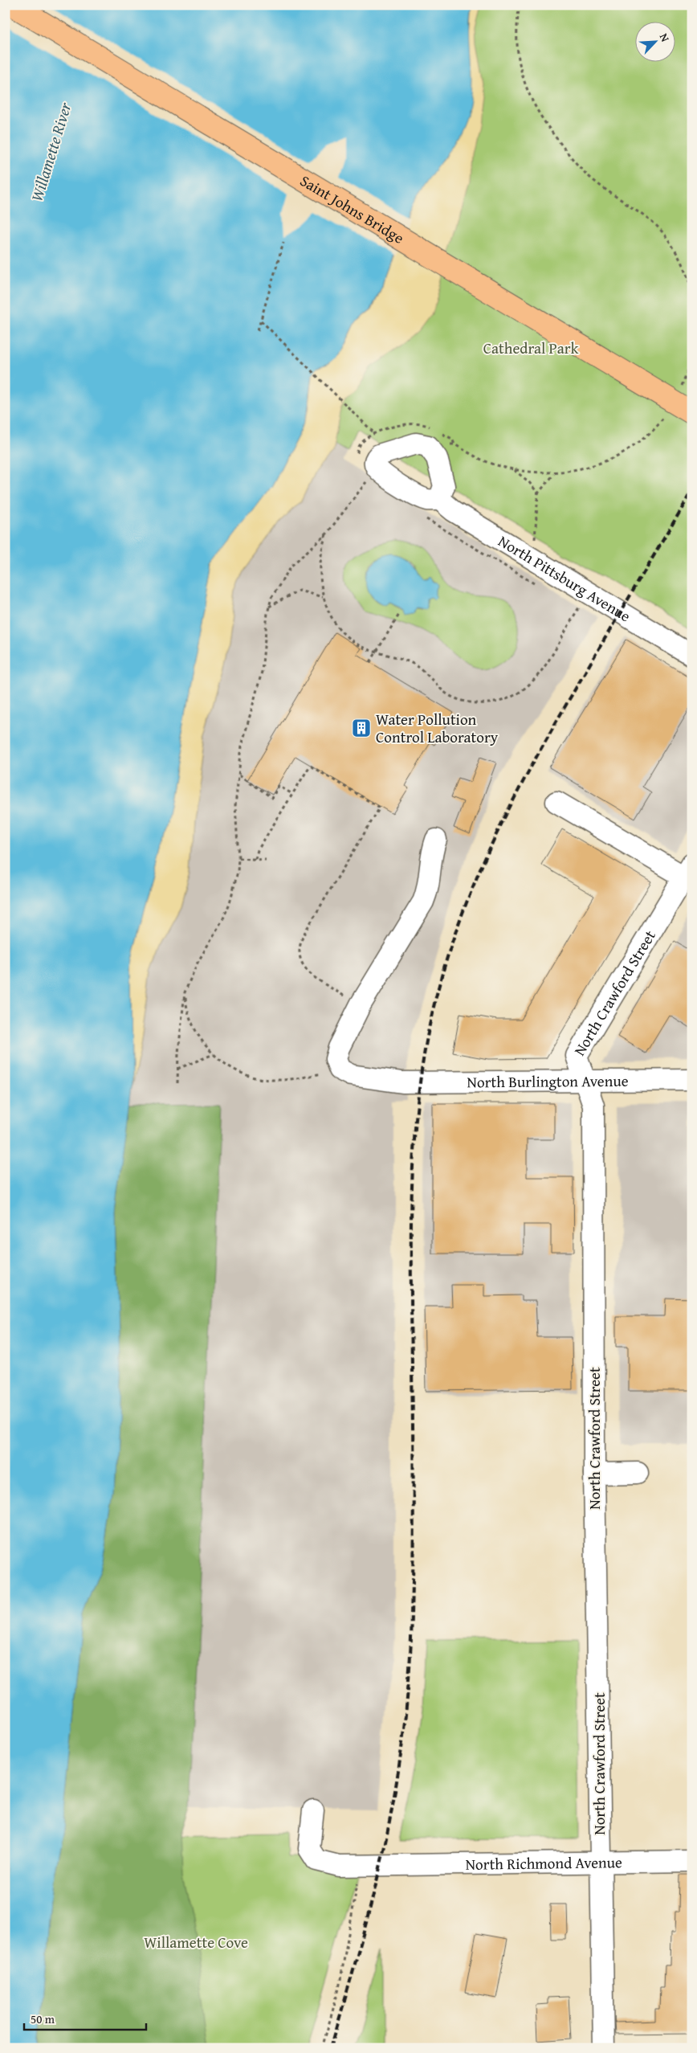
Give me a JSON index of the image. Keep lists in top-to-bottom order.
{
  "streets": {
    "main road": ["Saint Johns Bridge"],
    "street": [
      "North Pittsburg Avenue",
      "North Crawford Street",
      "North Burlington Avenue",
      "North Richmond Avenue"
    ]
  },
  "crossings": [
    ["North Crawford Street", "North Burlington Avenue"],
    ["North Crawford Street", "North Richmond Avenue"]
  ],
  "water": ["Willamette River"],
  "parks": ["Cathedral Park", "Willamette Cove"],
  "places": {
    "building": ["Water Pollution Control Laboratory"]
  },
  "scale_bar": "50 m",
  "north": "top right"
}
